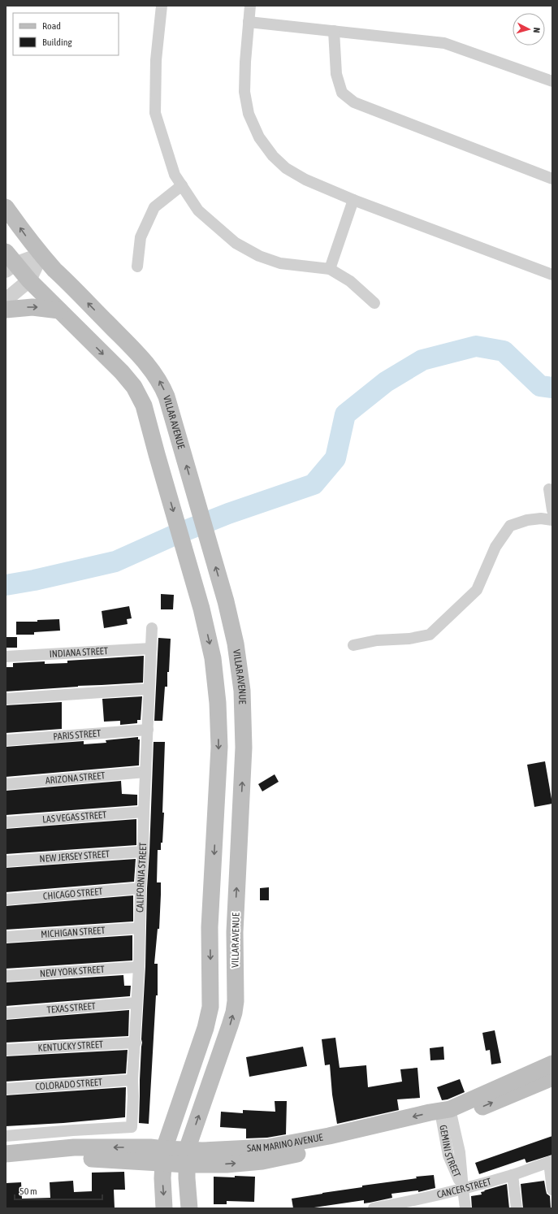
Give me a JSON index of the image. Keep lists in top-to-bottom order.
{
  "streets": {
    "main road": ["VILLAR AVENUE", "SAN MARINO AVENUE"],
    "street": [
      "INDIANA STREET",
      "PARIS STREET",
      "ARIZONA STREET",
      "LAS VEGAS STREET",
      "NEW JERSEY STREET",
      "CALIFORNIA STREET",
      "CHICAGO STREET",
      "MICHIGAN STREET",
      "NEW YORK STREET",
      "TEXAS STREET",
      "KENTUCKY STREET",
      "COLORADO STREET",
      "GEMINI STREET",
      "CANCER STREET"
    ]
  },
  "crossings": [
    ["VILLAR AVENUE", "SAN MARINO AVENUE"],
    ["INDIANA STREET", "CALIFORNIA STREET"],
    ["PARIS STREET", "CALIFORNIA STREET"],
    ["ARIZONA STREET", "CALIFORNIA STREET"],
    ["LAS VEGAS STREET", "CALIFORNIA STREET"],
    ["NEW JERSEY STREET", "CALIFORNIA STREET"],
    ["CALIFORNIA STREET", "CHICAGO STREET"],
    ["CALIFORNIA STREET", "MICHIGAN STREET"],
    ["CALIFORNIA STREET", "NEW YORK STREET"],
    ["CALIFORNIA STREET", "TEXAS STREET"],
    ["CALIFORNIA STREET", "KENTUCKY STREET"],
    ["CALIFORNIA STREET", "COLORADO STREET"],
    ["SAN MARINO AVENUE", "GEMINI STREET"],
    ["GEMINI STREET", "CANCER STREET"]
  ],
  "legend": ["Road", "Building"],
  "scale_bar": "50 m",
  "north": "right"
}
